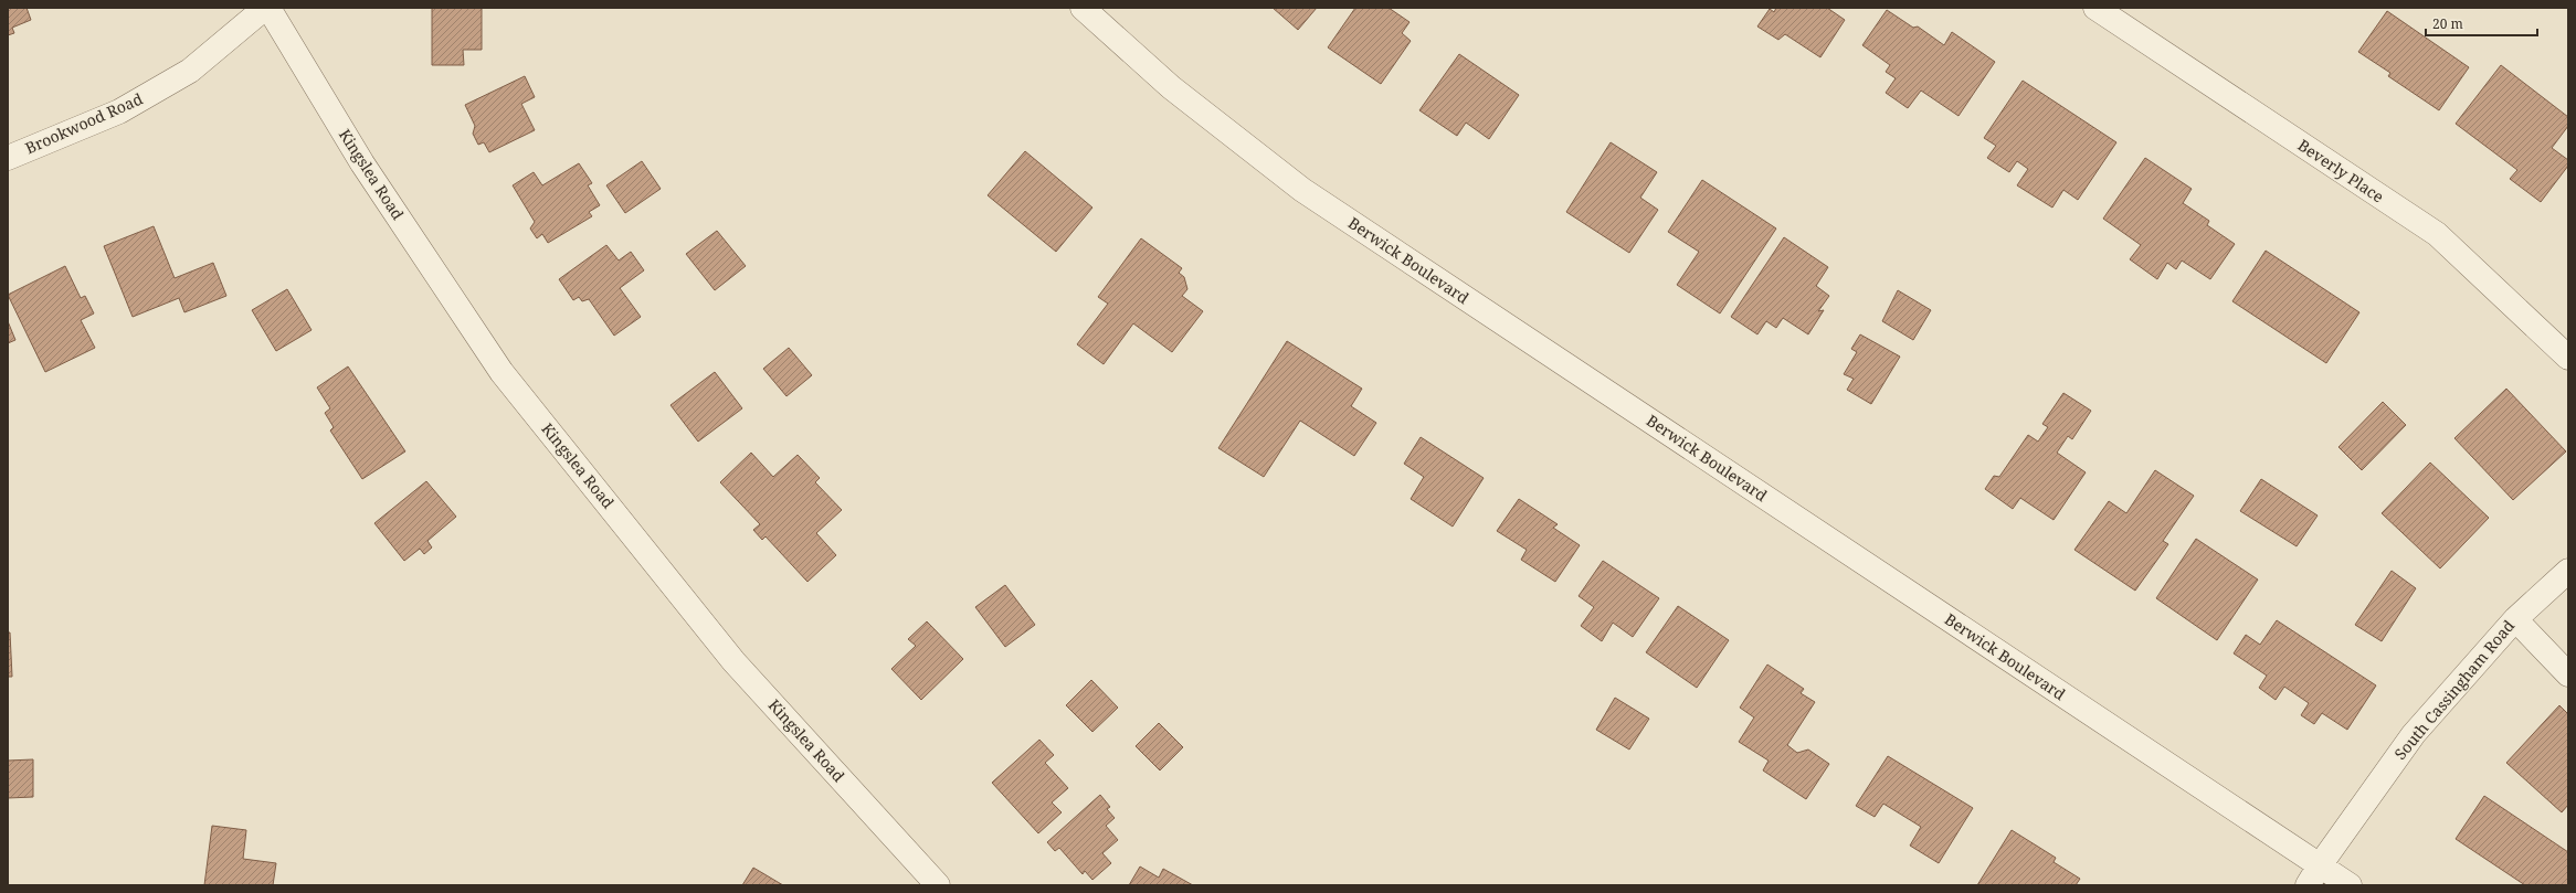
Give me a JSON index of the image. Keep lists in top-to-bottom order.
{
  "streets": {
    "street": [
      "Brookwood Road",
      "Beverly Place",
      "Kingslea Road",
      "Berwick Boulevard",
      "South Cassingham Road"
    ]
  },
  "crossings": [
    ["Berwick Boulevard", "South Cassingham Road"]
  ],
  "scale_bar": "20 m"
}
